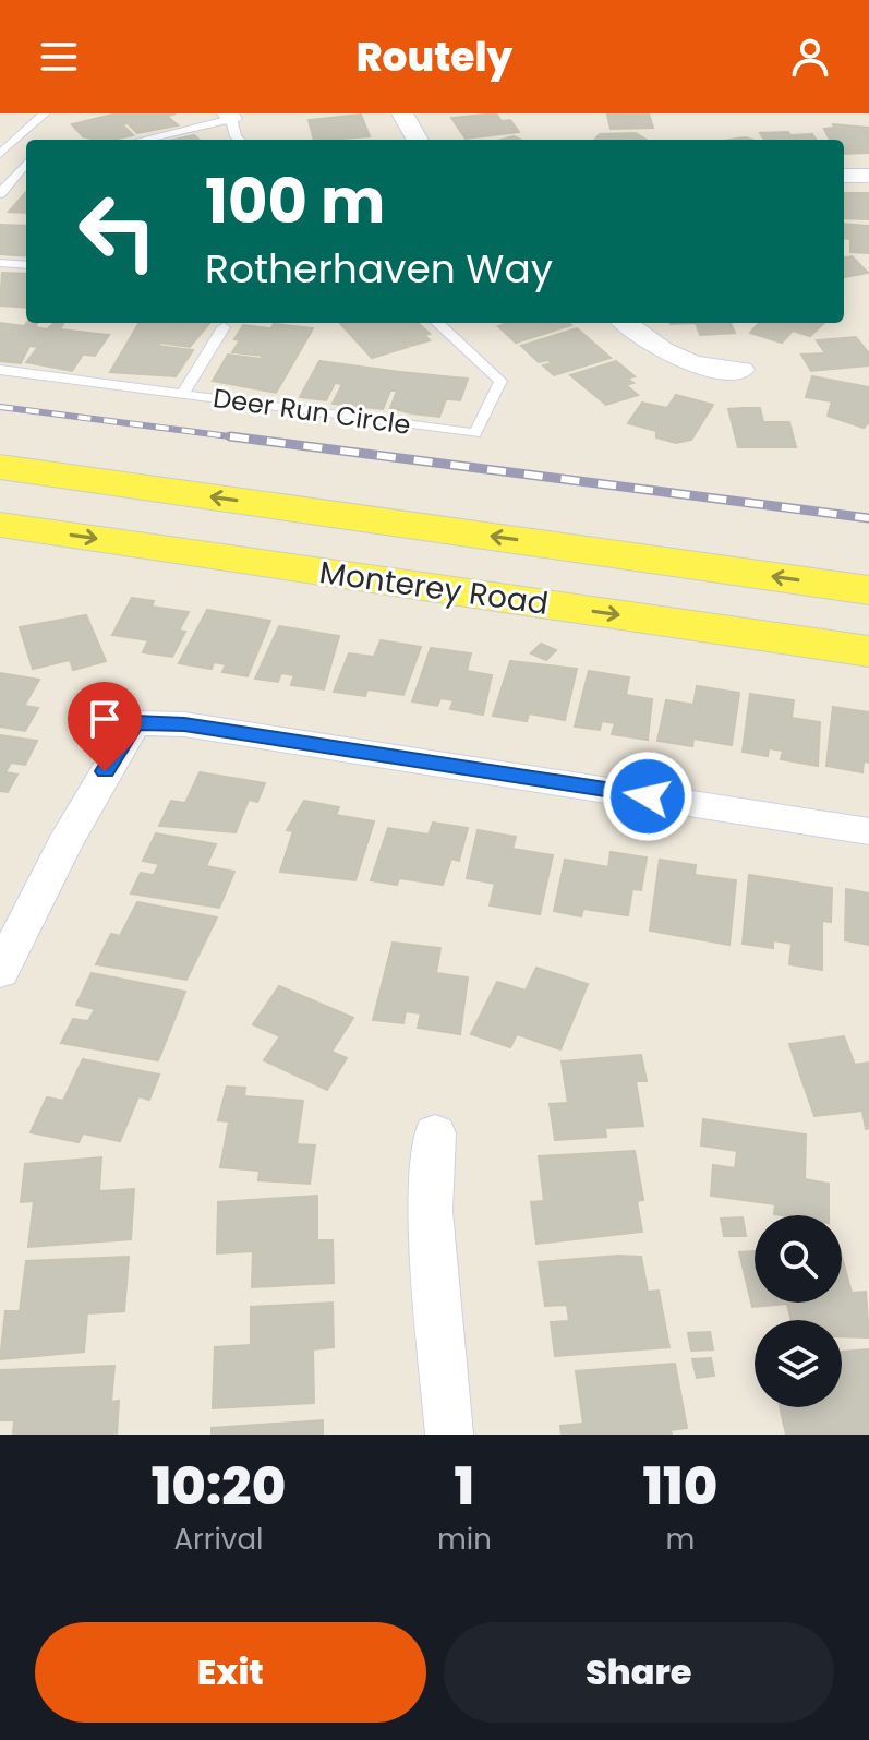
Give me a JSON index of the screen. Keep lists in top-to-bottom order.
{
  "streets": {
    "main road": ["Monterey Road"],
    "lane": ["Deer Run Circle"]
  },
  "page": {
    "header": "Routely",
    "turn": ["100 m", "Rotherhaven Way"],
    "eta": [
      "10:20",
      "Arrival",
      "1",
      "min",
      "110",
      "m"
    ],
    "buttons": ["Exit", "Share"]
  }
}
